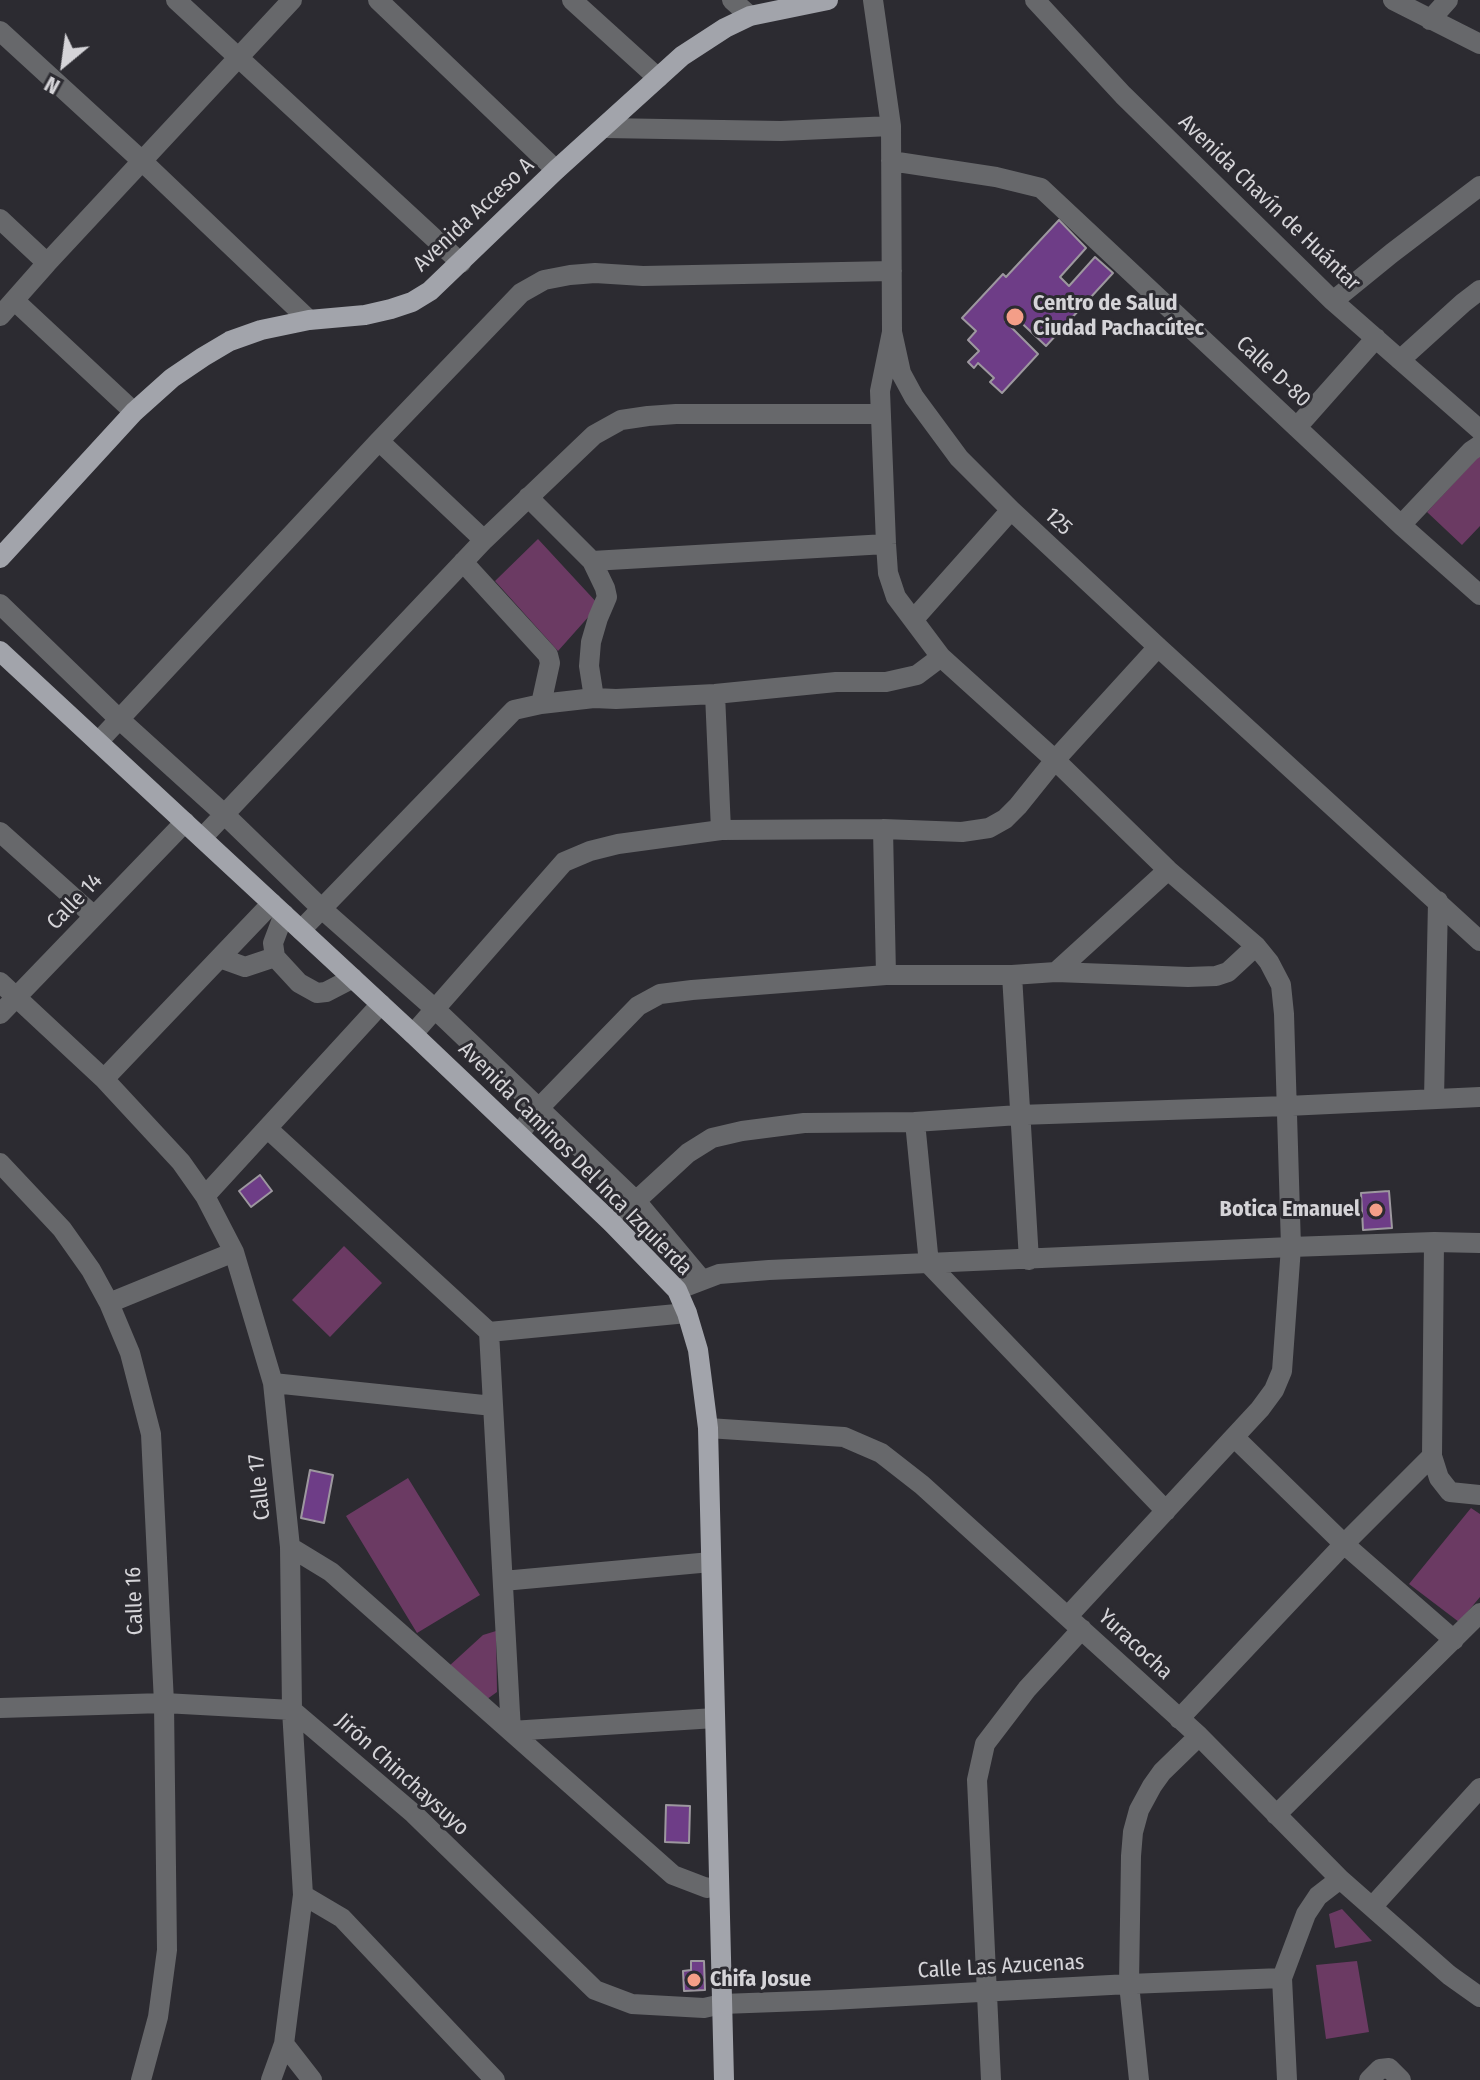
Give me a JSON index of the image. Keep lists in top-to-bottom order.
{
  "streets": {
    "main road": ["Avenida Acceso A", "Avenida Caminos Del Inca Izquierda"],
    "street": [
      "Avenida Chavín de Huántar",
      "Calle D-80",
      "125",
      "Calle 14",
      "Calle 17",
      "Calle 16",
      "Yuracocha",
      "Jirón Chinchaysuyo",
      "Calle Las Azucenas"
    ]
  },
  "crossings": [
    ["Calle D-80", "125"],
    ["Calle 14", "Avenida Caminos Del Inca Izquierda"],
    ["Calle 14", "Calle 17"],
    ["Avenida Caminos Del Inca Izquierda", "Yuracocha"],
    ["Avenida Caminos Del Inca Izquierda", "Jirón Chinchaysuyo"],
    ["Avenida Caminos Del Inca Izquierda", "Calle Las Azucenas"],
    ["Calle 17", "Jirón Chinchaysuyo"],
    ["Jirón Chinchaysuyo", "Calle Las Azucenas"]
  ],
  "places": ["Centro de Salud Ciudad Pachacútec", "Botica Emanuel", "Chifa Josue"],
  "north": "bottom left"
}
